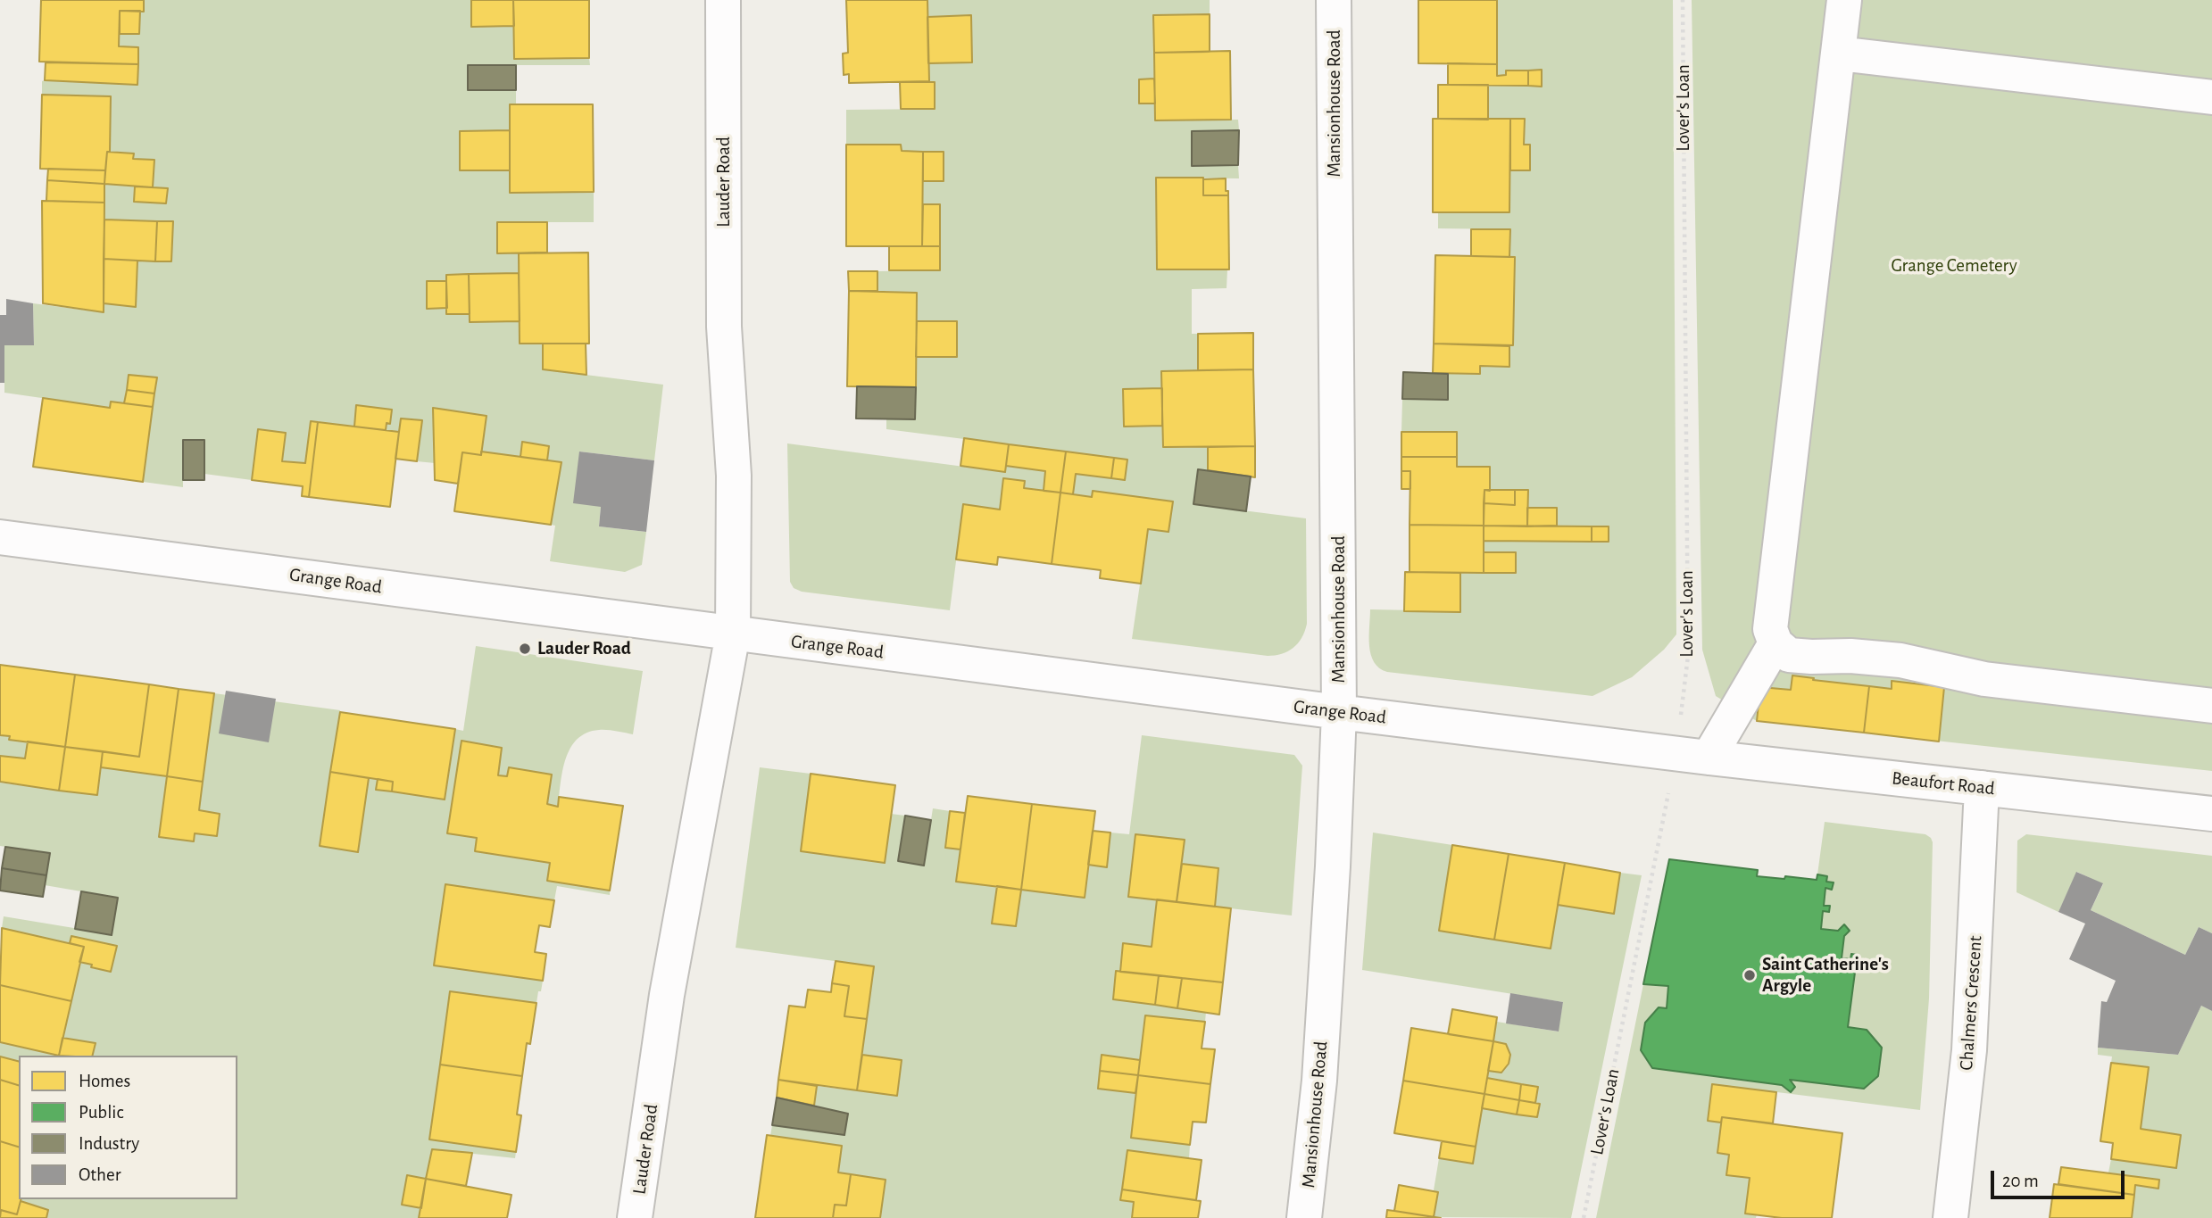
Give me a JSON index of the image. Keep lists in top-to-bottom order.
{
  "streets": {
    "street": [
      "Mansionhouse Road",
      "Lauder Road",
      "Grange Road",
      "Beaufort Road",
      "Chalmers Crescent"
    ],
    "path": ["Lover's Loan"]
  },
  "crossings": [
    ["Mansionhouse Road", "Grange Road"],
    ["Lover's Loan", "Grange Road"],
    ["Lover's Loan", "Beaufort Road"],
    ["Lauder Road", "Grange Road"],
    ["Grange Road", "Beaufort Road"],
    ["Beaufort Road", "Chalmers Crescent"]
  ],
  "parks": ["Grange Cemetery"],
  "places": ["Lauder Road", "Saint Catherine's Argyle"],
  "legend": [
    "Homes",
    "Public",
    "Industry",
    "Other"
  ],
  "scale_bar": "20 m"
}
